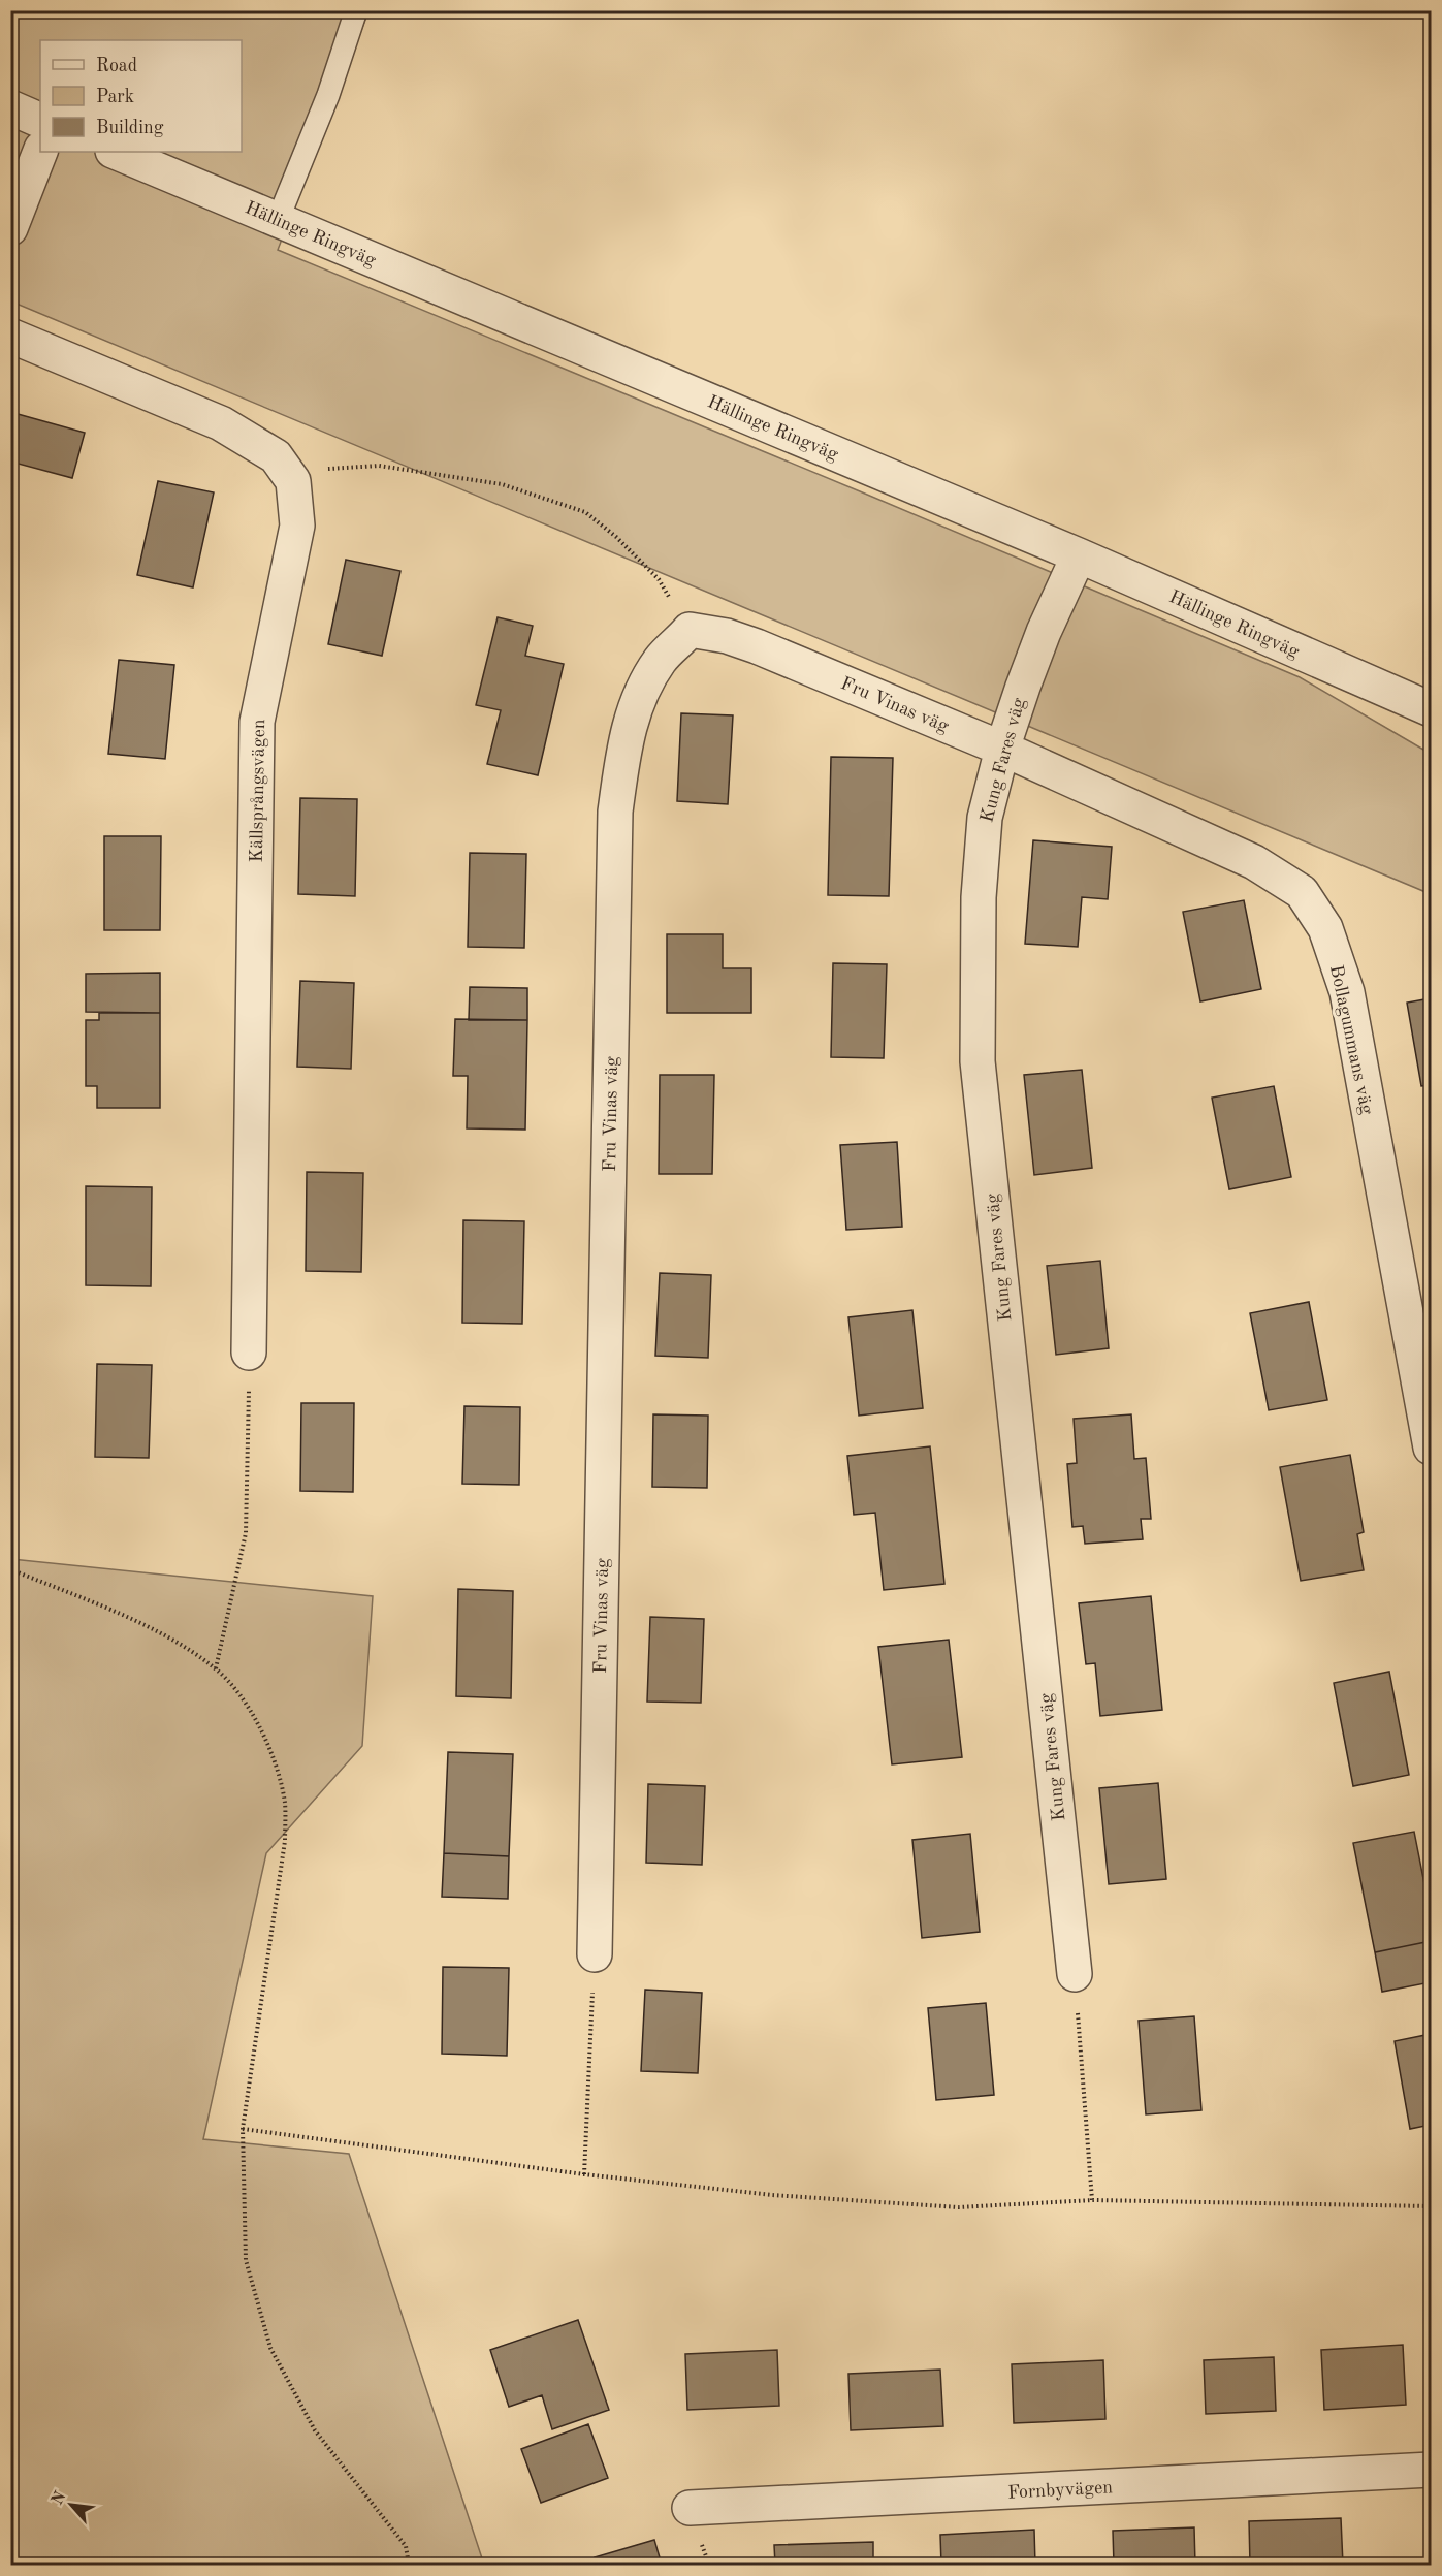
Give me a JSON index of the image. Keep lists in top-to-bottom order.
{
  "streets": {
    "street": [
      "Hällinge Ringväg",
      "Fru Vinas väg",
      "Kung Fares väg",
      "Källsprångsvägen",
      "Bollagummans väg",
      "Fornbyvägen"
    ]
  },
  "crossings": [
    ["Hällinge Ringväg", "Kung Fares väg"],
    ["Fru Vinas väg", "Kung Fares väg"],
    ["Fru Vinas väg", "Bollagummans väg"],
    ["Kung Fares väg", "Bollagummans väg"]
  ],
  "legend": ["Road", "Park", "Building"],
  "north": "top left"
}
